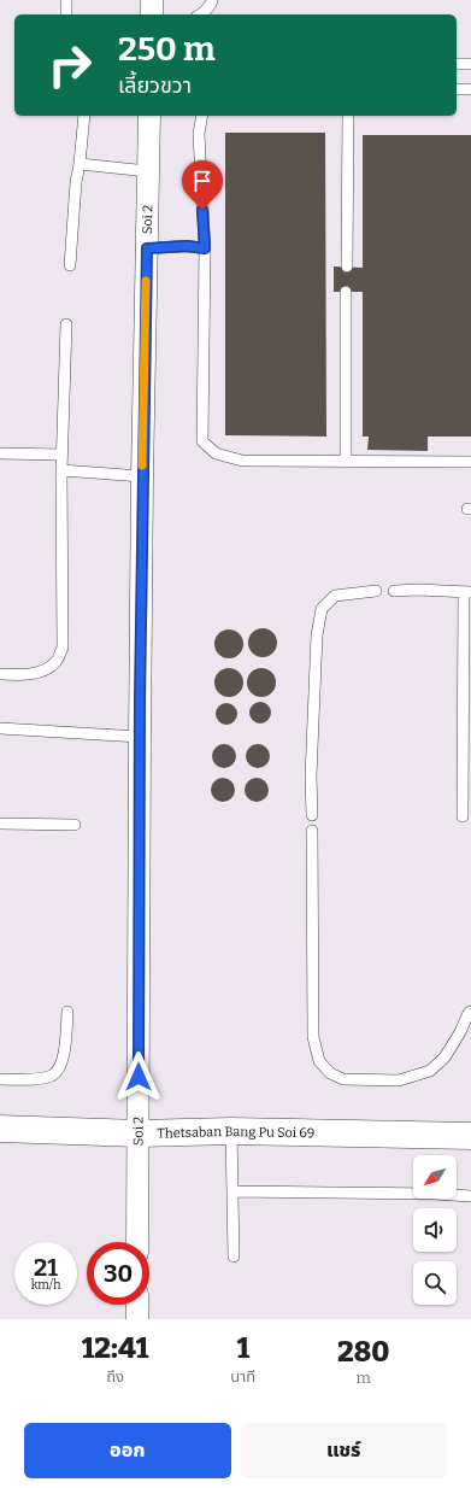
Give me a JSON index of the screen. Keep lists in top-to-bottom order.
{
  "streets": {
    "street": ["Soi 2", "Thetsaban Bang Pu Soi 69"]
  },
  "crossings": [
    ["Soi 2", "Thetsaban Bang Pu Soi 69"]
  ],
  "north": "bottom left",
  "page": {
    "turn": ["250 m", "เลี้ยวขวา"],
    "speed": "21 km/h",
    "limit": "30",
    "eta": [
      "12:41",
      "ถึง",
      "1",
      "นาที",
      "280",
      "m"
    ],
    "buttons": ["ออก", "แชร์"]
  }
}
